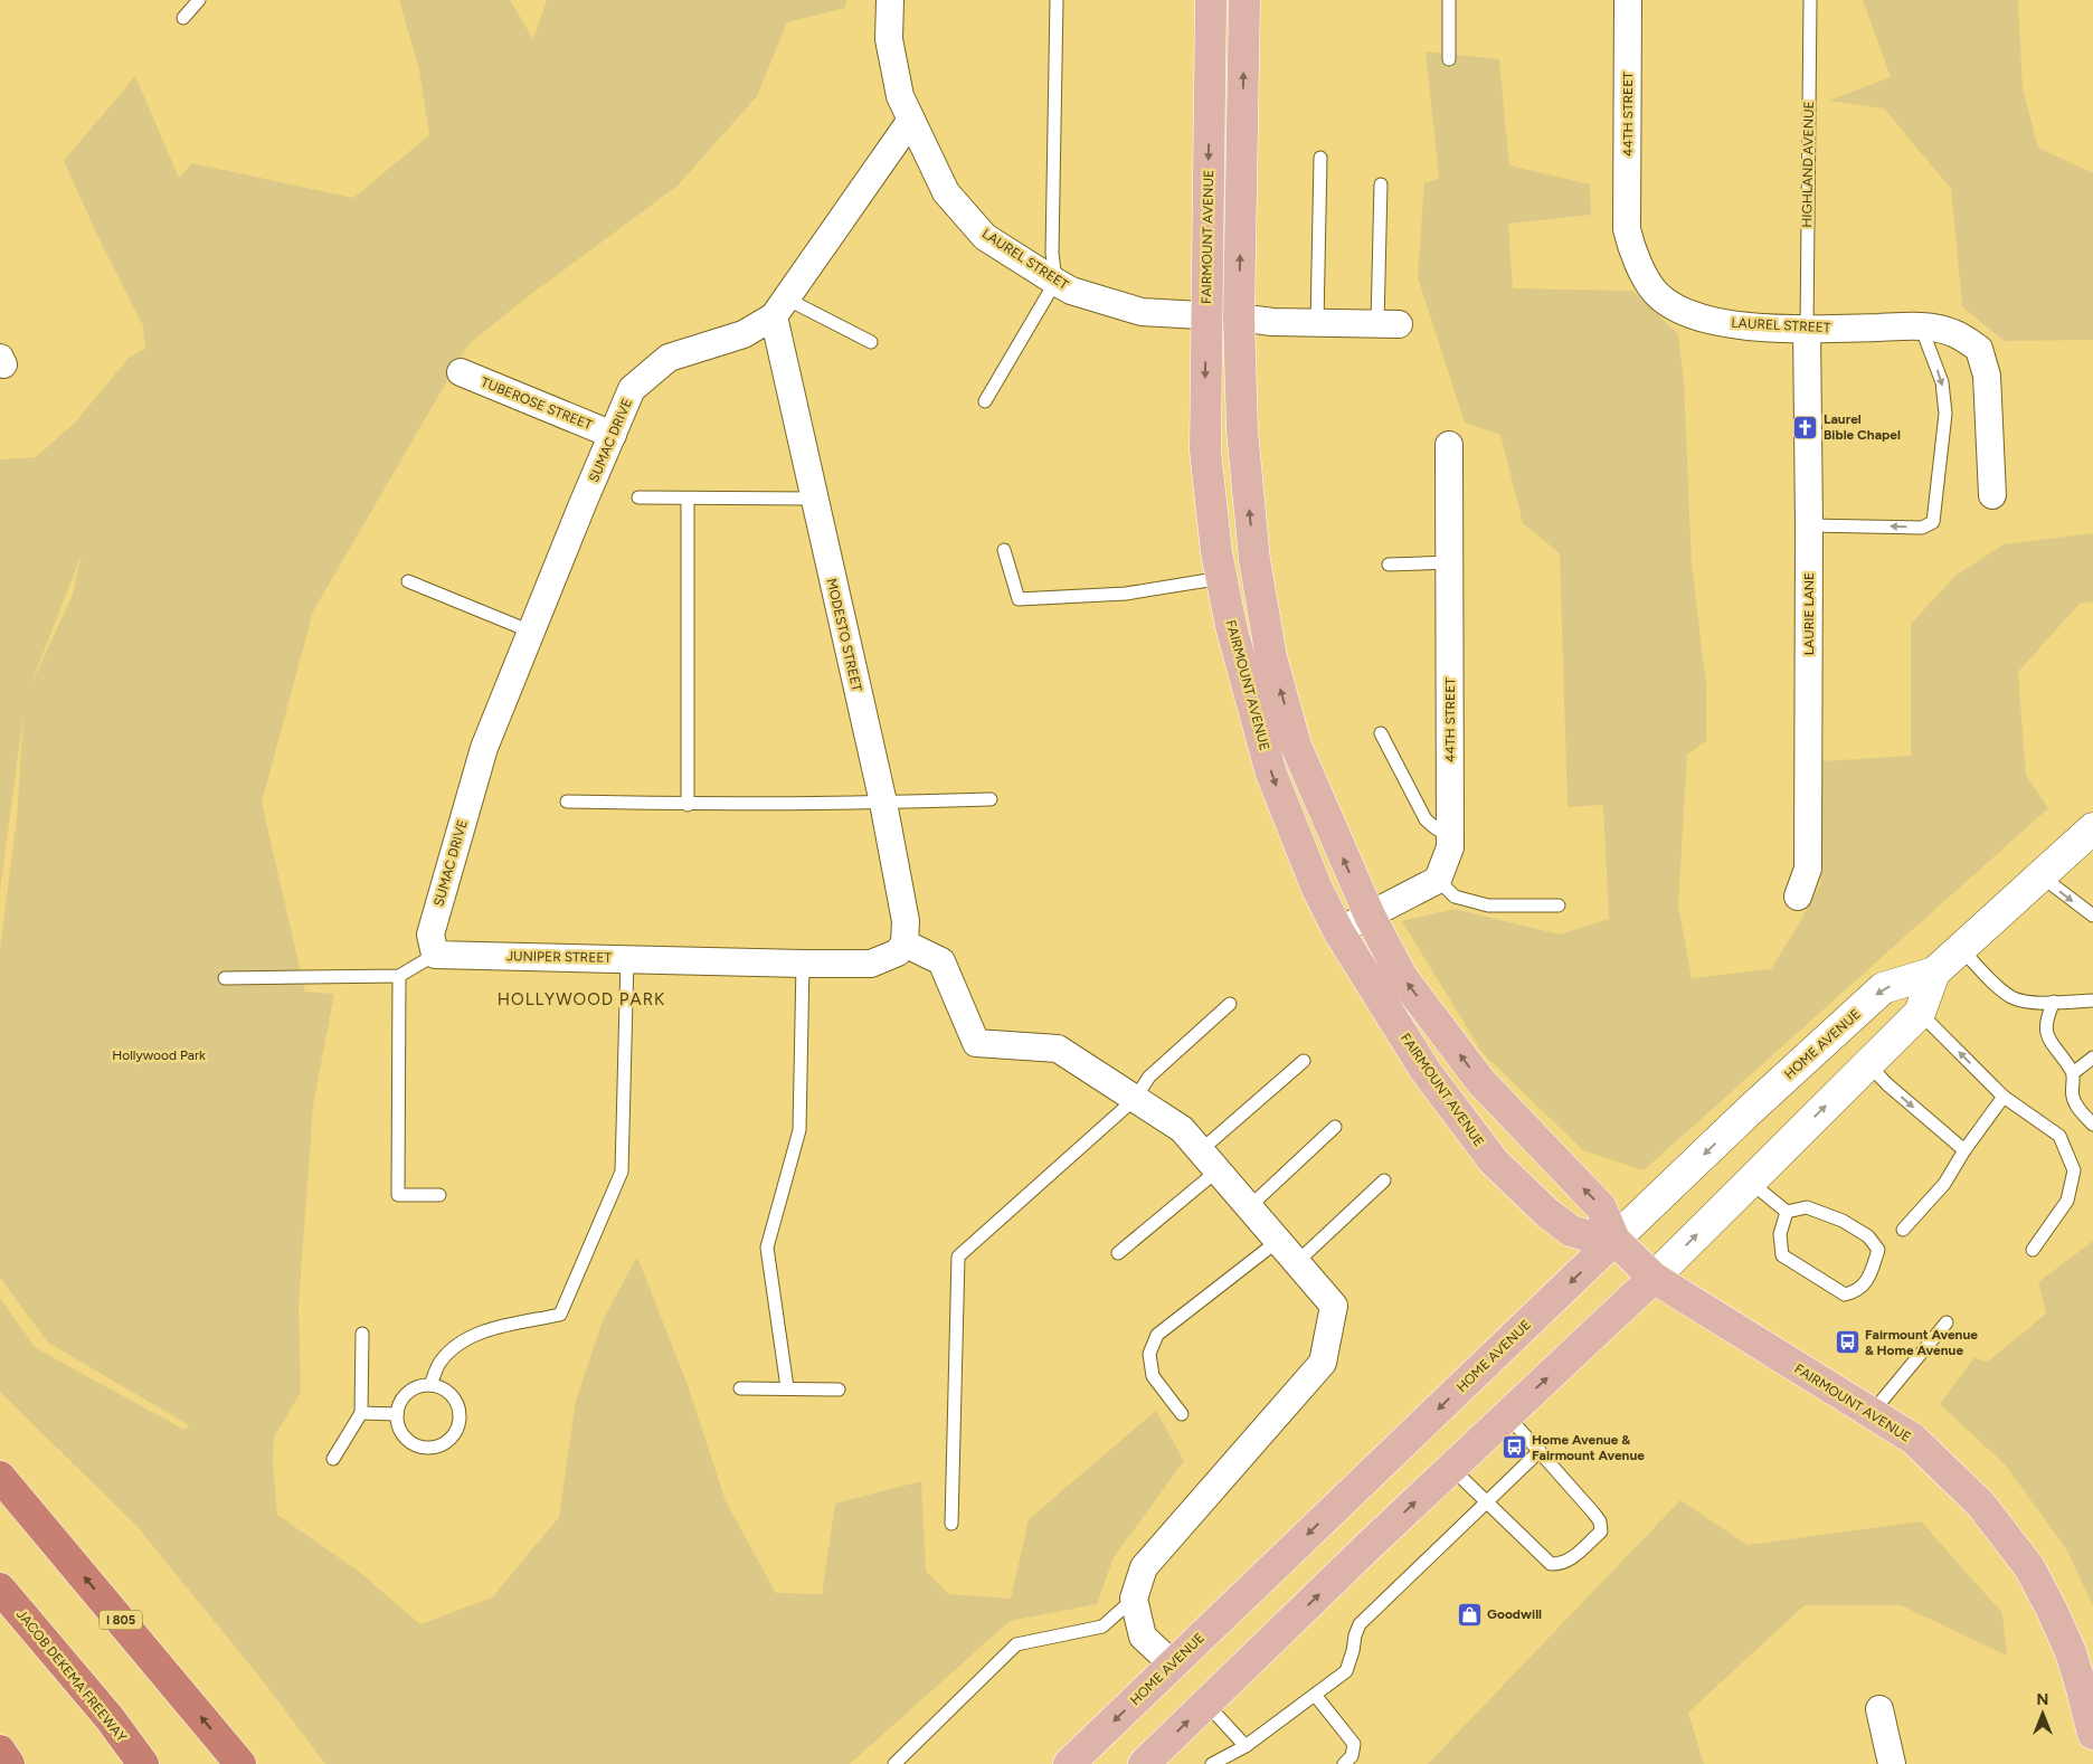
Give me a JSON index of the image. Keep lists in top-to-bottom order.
{
  "streets": {
    "highway": ["I 805", "JACOB DEKEMA FREEWAY"],
    "main road": ["FAIRMOUNT AVENUE", "HOME AVENUE"],
    "street": [
      "44TH STREET",
      "LAUREL STREET",
      "TUBEROSE STREET",
      "SUMAC DRIVE",
      "LAURIE LANE",
      "MODESTO STREET",
      "JUNIPER STREET"
    ],
    "lane": ["HIGHLAND AVENUE"]
  },
  "crossings": [
    ["44TH STREET", "LAUREL STREET"],
    ["HIGHLAND AVENUE", "LAUREL STREET"],
    ["HIGHLAND AVENUE", "LAURIE LANE"],
    ["FAIRMOUNT AVENUE", "LAUREL STREET"],
    ["FAIRMOUNT AVENUE", "HOME AVENUE"],
    ["LAUREL STREET", "SUMAC DRIVE"],
    ["LAUREL STREET", "LAURIE LANE"],
    ["TUBEROSE STREET", "SUMAC DRIVE"],
    ["SUMAC DRIVE", "MODESTO STREET"],
    ["SUMAC DRIVE", "JUNIPER STREET"],
    ["MODESTO STREET", "JUNIPER STREET"]
  ],
  "districts": ["HOLLYWOOD PARK"],
  "parks": ["Hollywood Park"],
  "places": {
    "church": ["Laurel Bible Chapel"],
    "bus stop": ["Fairmount Avenue & Home Avenue", "Home Avenue & Fairmount Avenue"],
    "shop": ["Goodwill"]
  },
  "north": "top"
}
